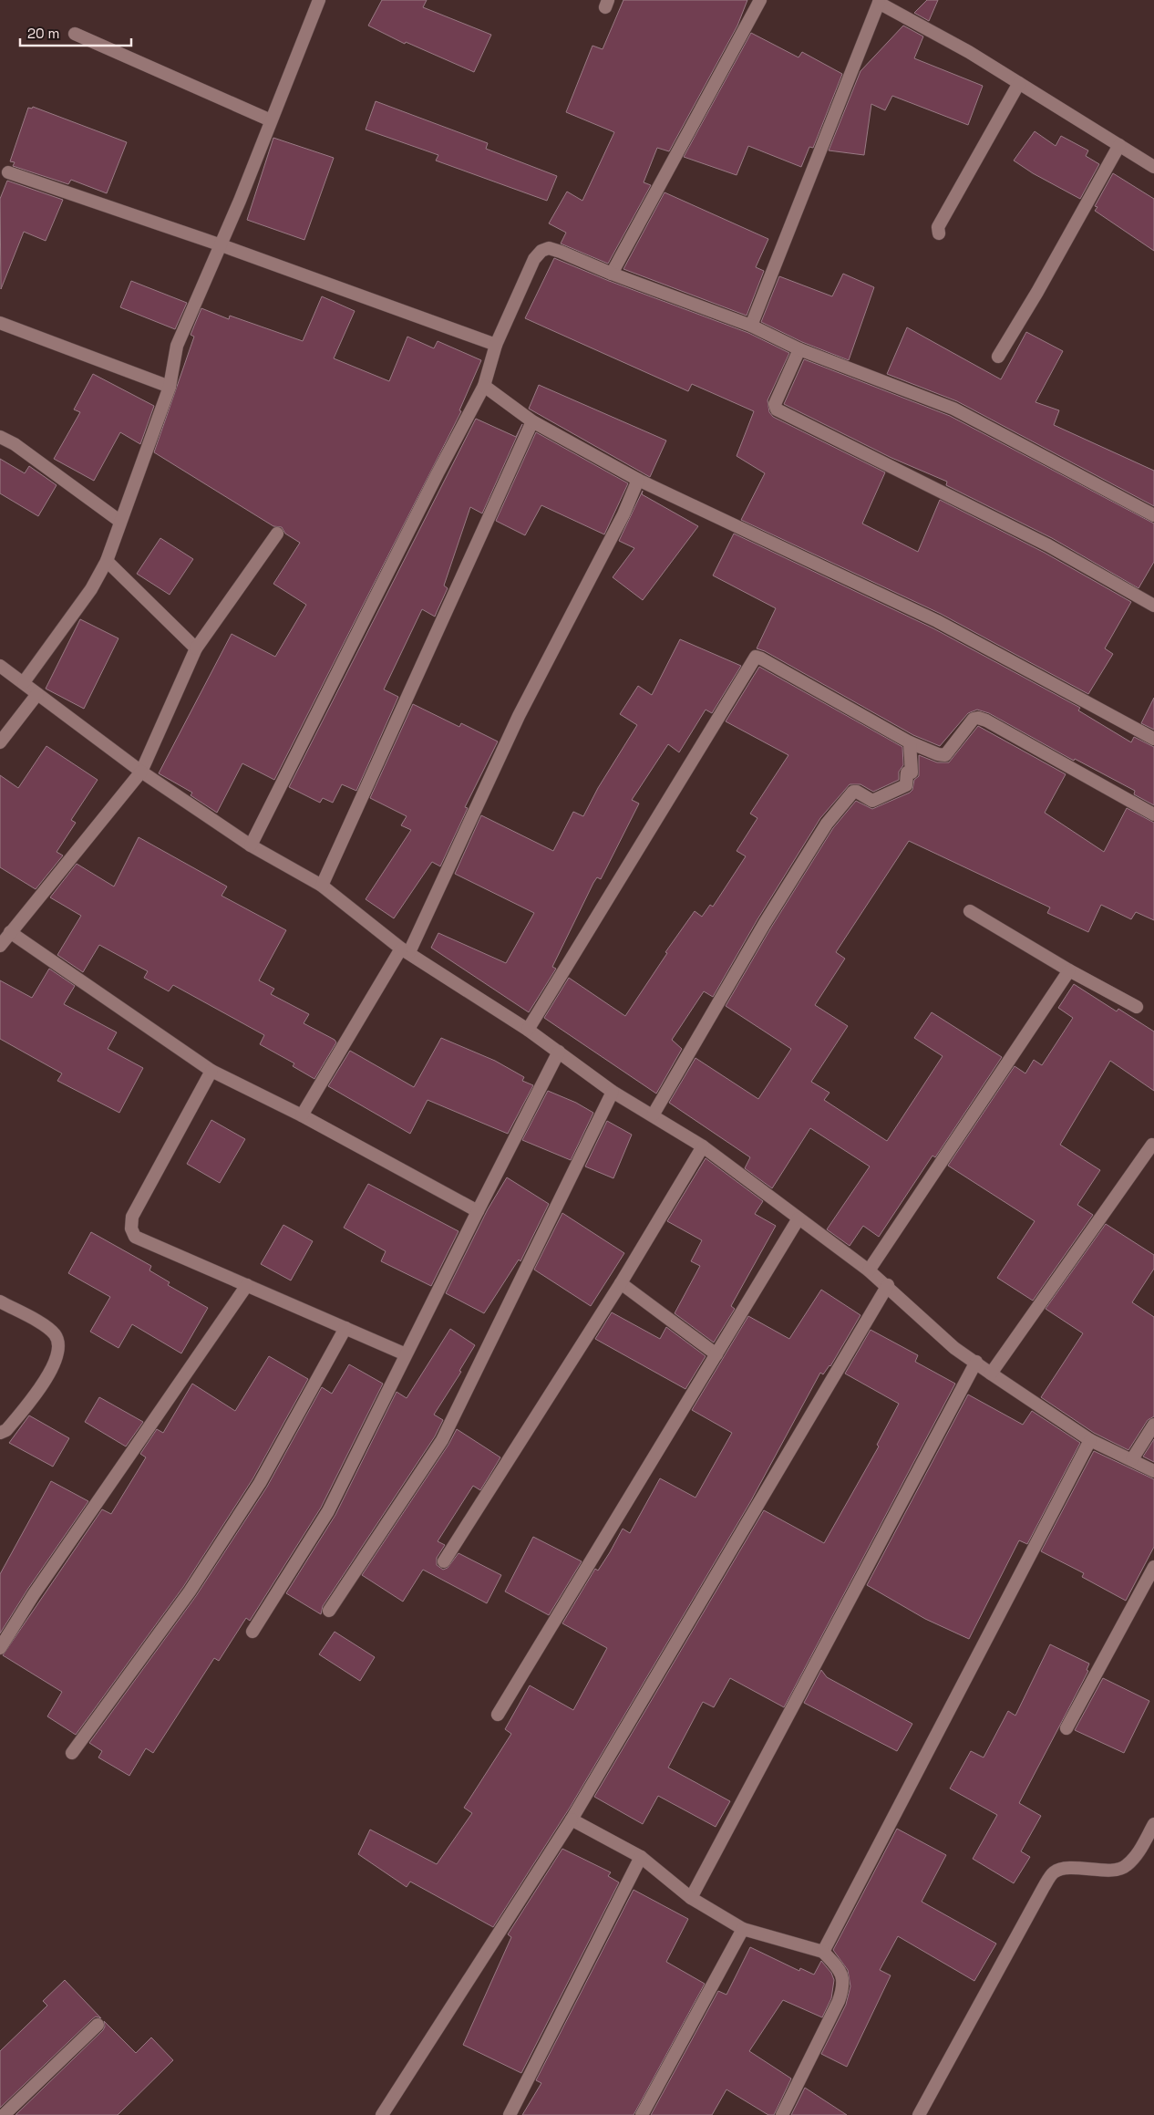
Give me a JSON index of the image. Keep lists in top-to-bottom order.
{
  "scale_bar": "20 m"
}
